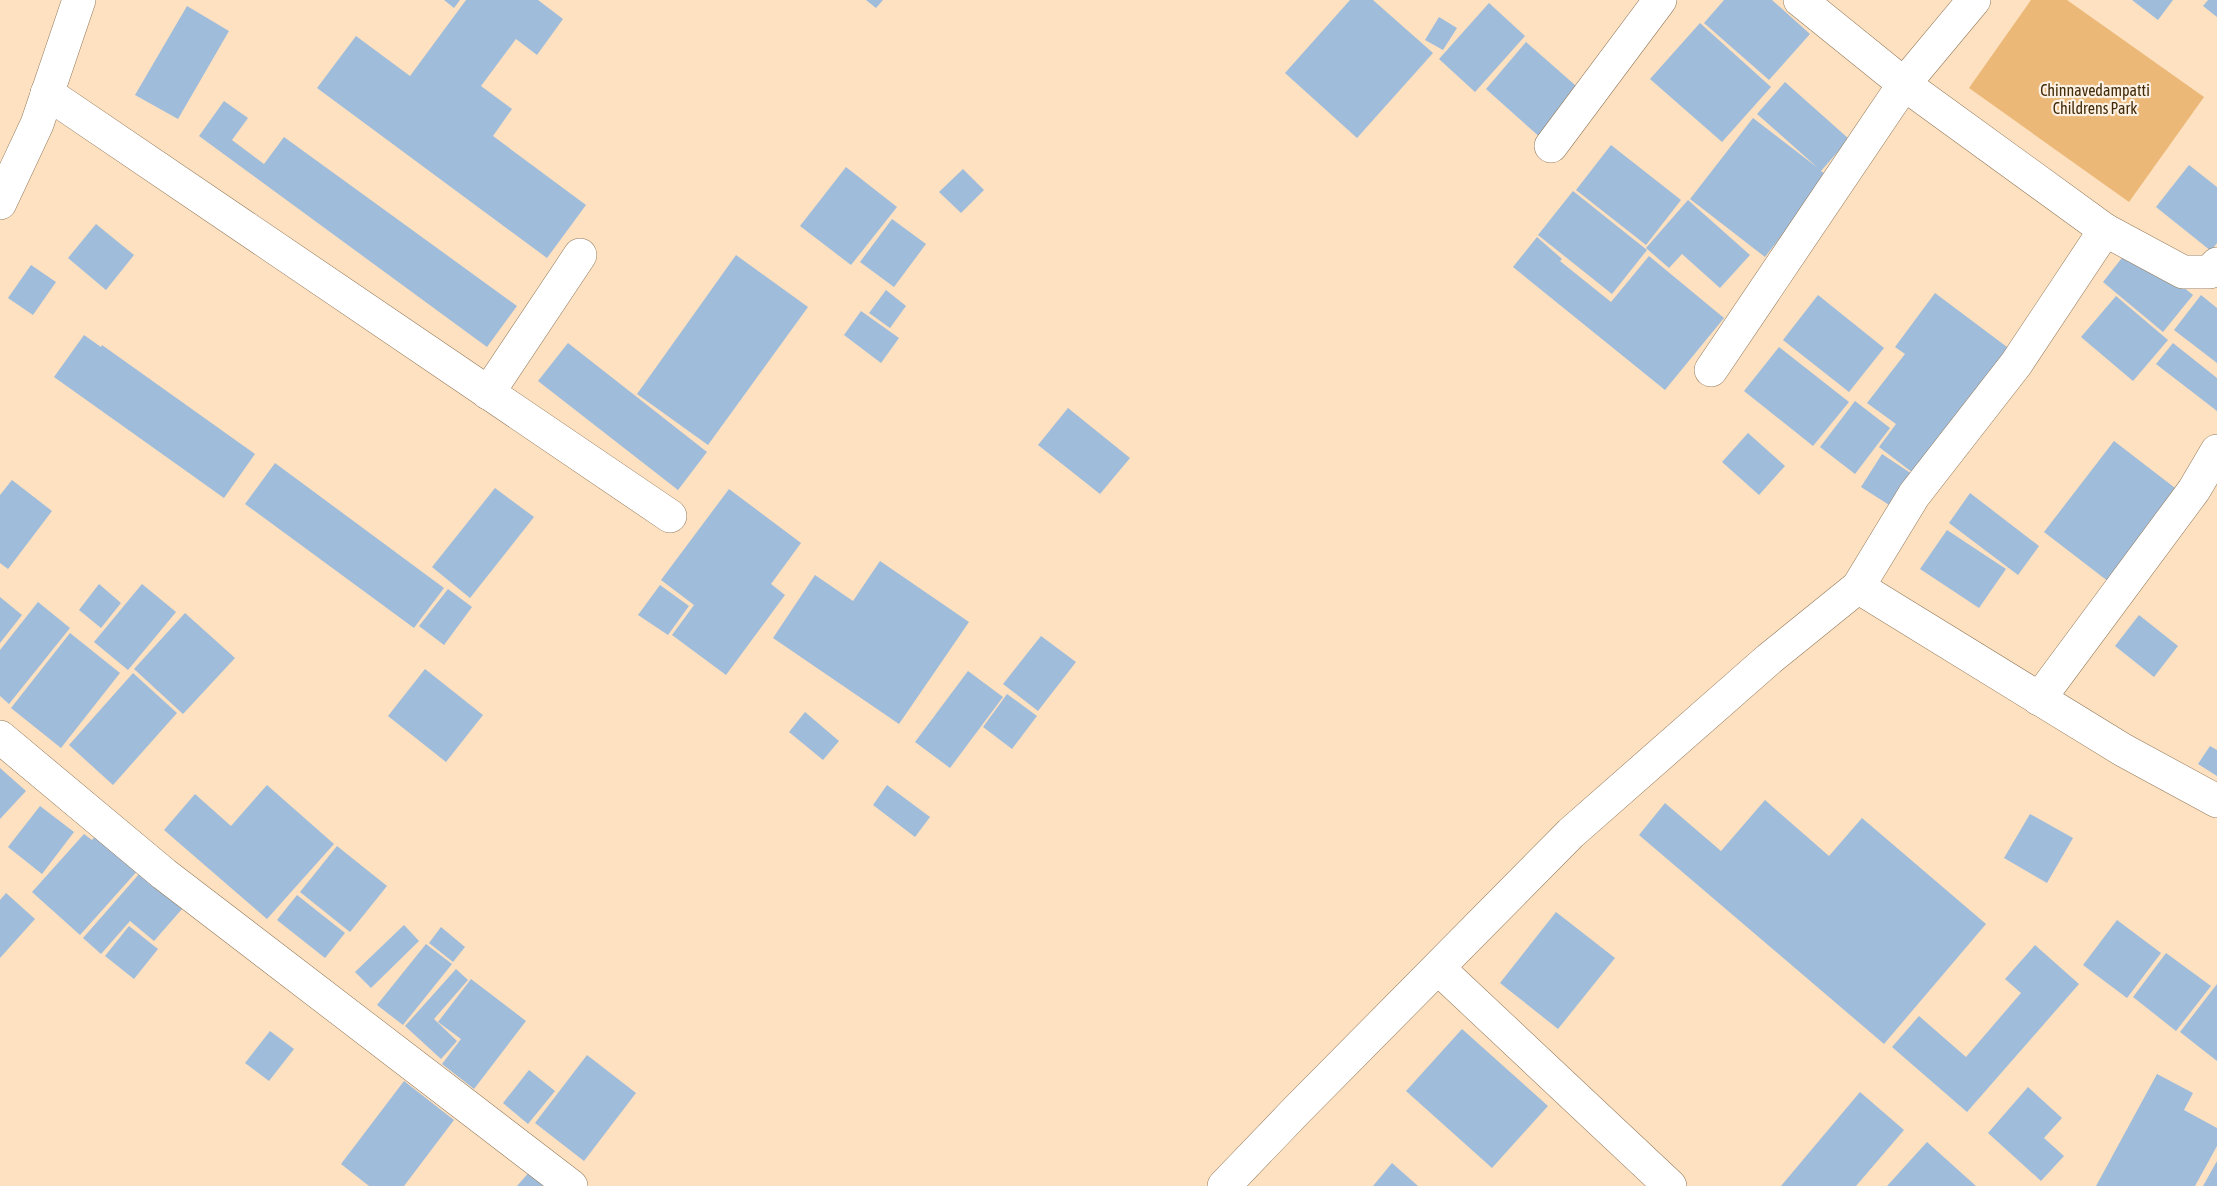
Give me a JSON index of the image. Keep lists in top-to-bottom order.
{
  "parks": ["Chinnavedampatti Childrens Park"]
}
